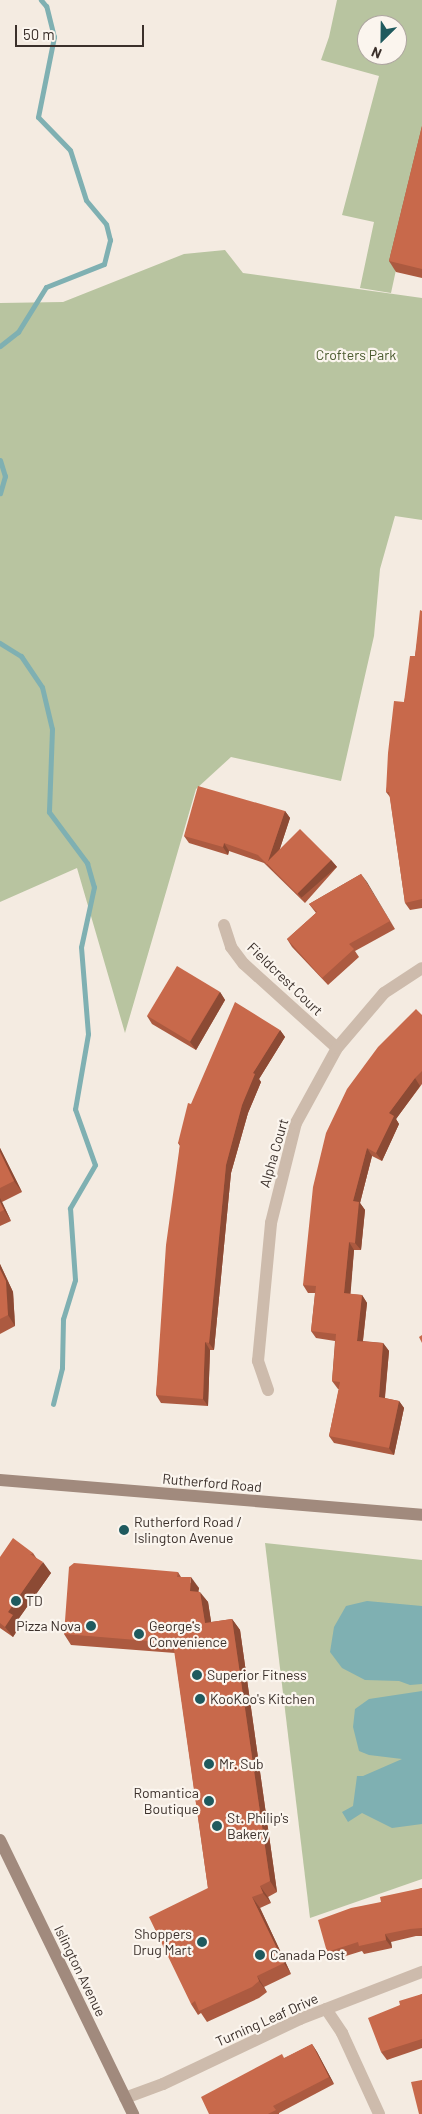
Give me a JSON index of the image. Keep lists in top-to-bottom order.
{
  "streets": {
    "main road": ["Rutherford Road", "Islington Avenue"],
    "street": ["Fieldcrest Court", "Alpha Court", "Turning Leaf Drive"]
  },
  "crossings": [
    ["Fieldcrest Court", "Alpha Court"],
    ["Islington Avenue", "Turning Leaf Drive"]
  ],
  "parks": ["Crofters Park"],
  "places": [
    "Rutherford Road / Islington Avenue",
    "TD",
    "Pizza Nova",
    "George's Convenience",
    "Superior Fitness",
    "KooKoo's Kitchen",
    "Mr. Sub",
    "Romantica Boutique",
    "St. Philip's Bakery",
    "Shoppers Drug Mart",
    "Canada Post"
  ],
  "scale_bar": "50 m",
  "north": "bottom left"
}
